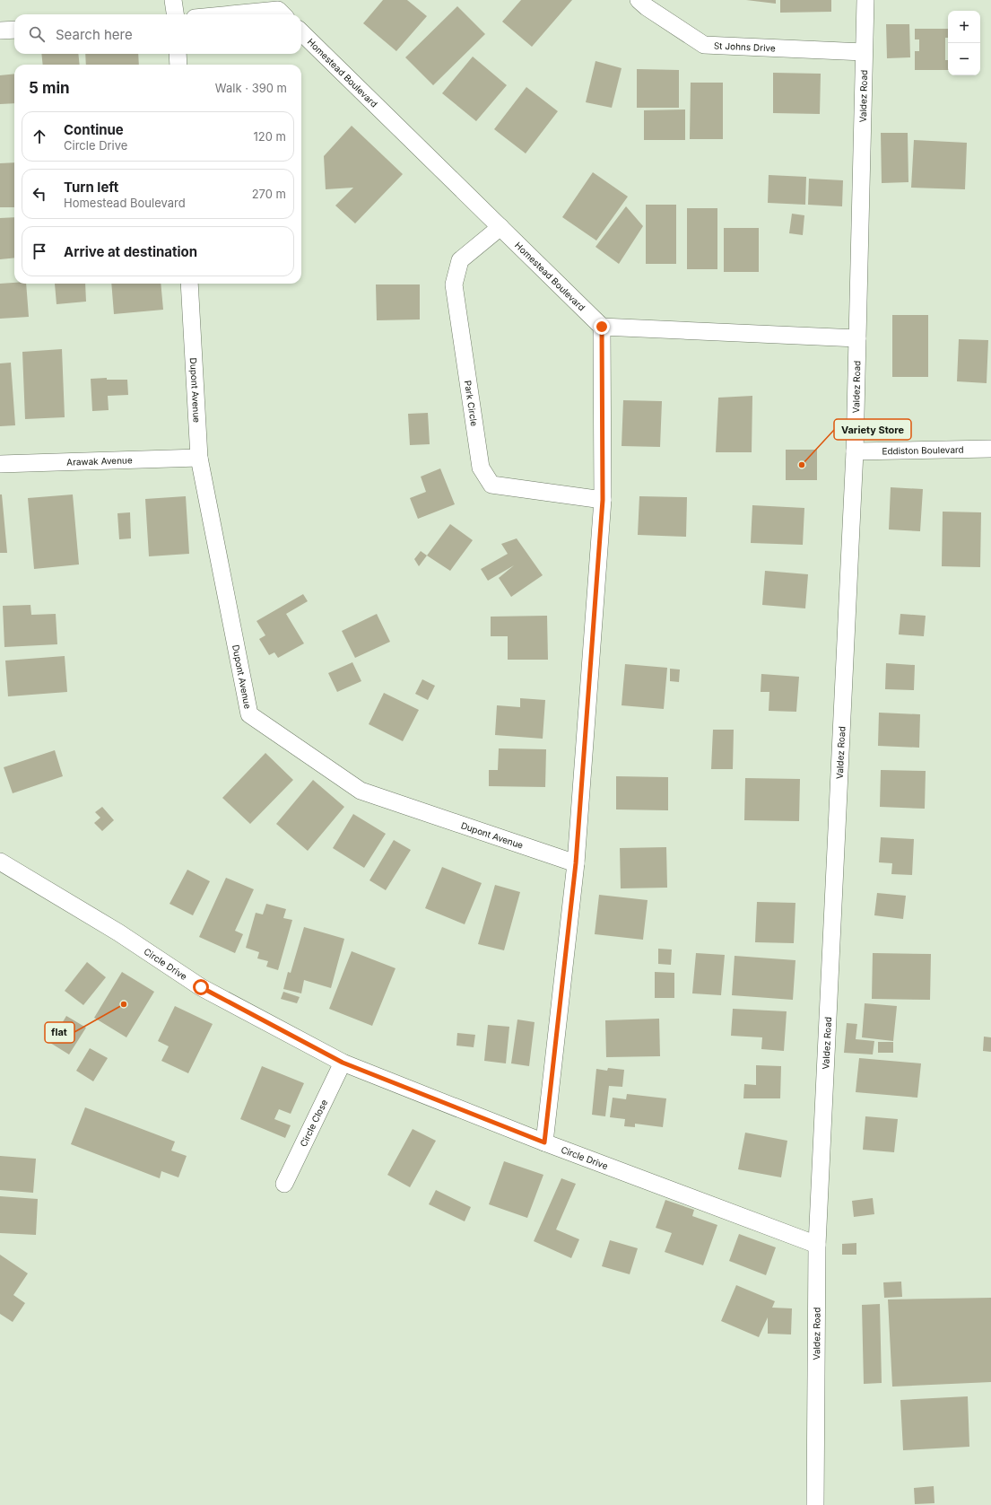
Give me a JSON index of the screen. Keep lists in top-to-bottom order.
{
  "streets": {
    "street": [
      "St Johns Drive",
      "Homestead Boulevard",
      "Valdez Road",
      "Dupont Avenue",
      "Park Circle",
      "Eddiston Boulevard",
      "Arawak Avenue",
      "Circle Drive",
      "Circle Close"
    ]
  },
  "crossings": [
    ["St Johns Drive", "Valdez Road"],
    ["Homestead Boulevard", "Park Circle"],
    ["Valdez Road", "Eddiston Boulevard"],
    ["Valdez Road", "Circle Drive"],
    ["Dupont Avenue", "Arawak Avenue"],
    ["Circle Drive", "Circle Close"]
  ],
  "places": ["Variety Store", "flat"],
  "page": {
    "map_buttons": ["+", "−"],
    "search": "Search here",
    "heading": ["5 min", "Walk · 390 m"],
    "list": [
      ["Continue", "Circle Drive", "120 m"],
      ["Turn left", "Homestead Boulevard", "270 m"],
      "Arrive at destination"
    ]
  }
}
